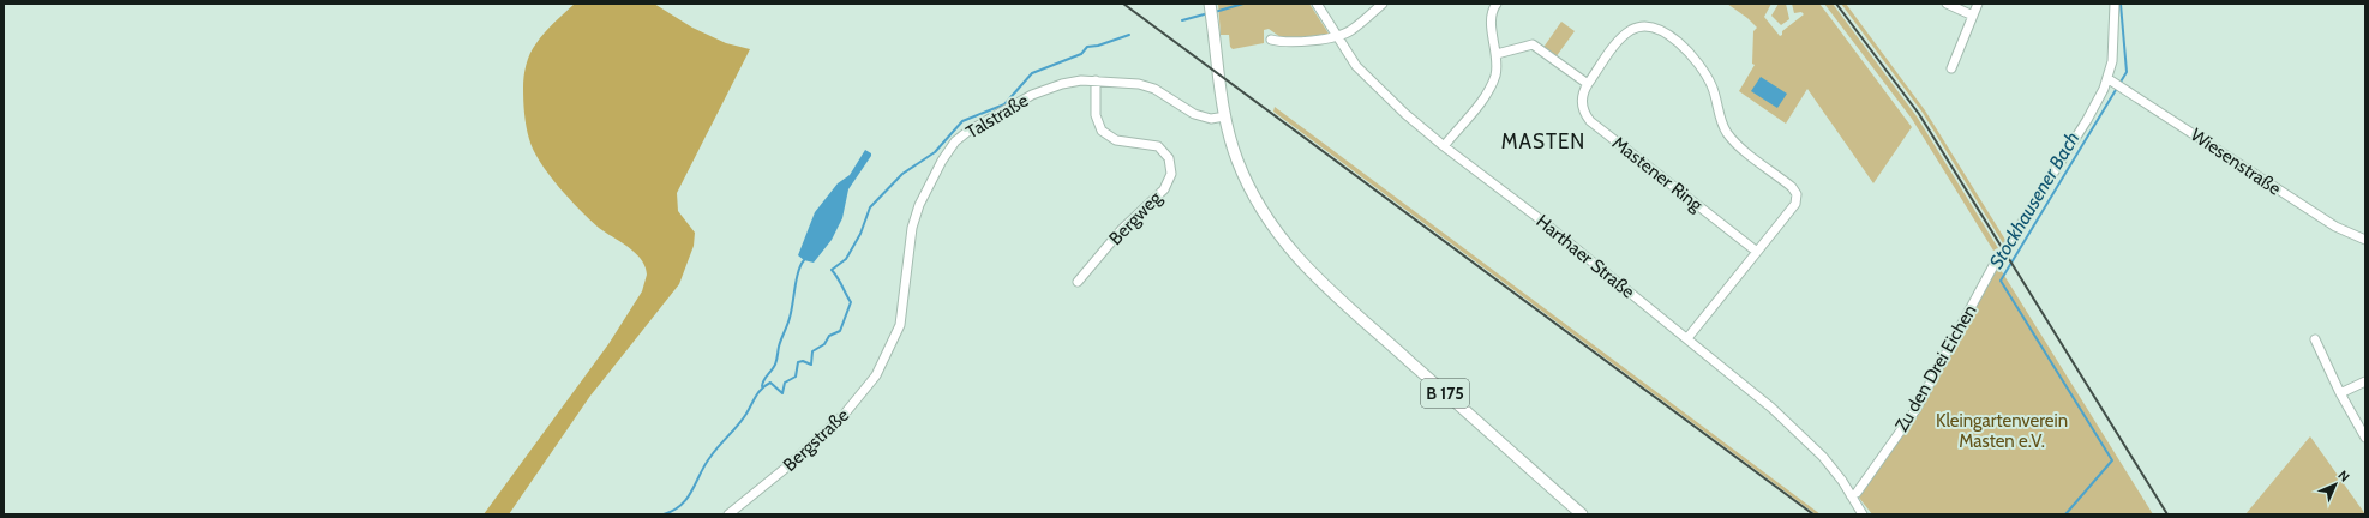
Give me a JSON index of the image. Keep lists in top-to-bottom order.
{
  "streets": {
    "main road": ["B 175"],
    "street": [
      "Talstraße",
      "Wiesenstraße",
      "Mastener Ring",
      "Bergweg",
      "Harthaer Straße",
      "Zu den Drei Eichen",
      "Bergstraße"
    ]
  },
  "crossings": [
    ["Talstraße", "Bergweg"],
    ["Talstraße", "B 175"],
    ["Talstraße", "Bergstraße"],
    ["Mastener Ring", "Harthaer Straße"],
    ["Harthaer Straße", "Zu den Drei Eichen"]
  ],
  "districts": ["MASTEN"],
  "water": ["Stockhausener Bach"],
  "parks": ["Kleingartenverein Masten e.V."],
  "north": "top right"
}
